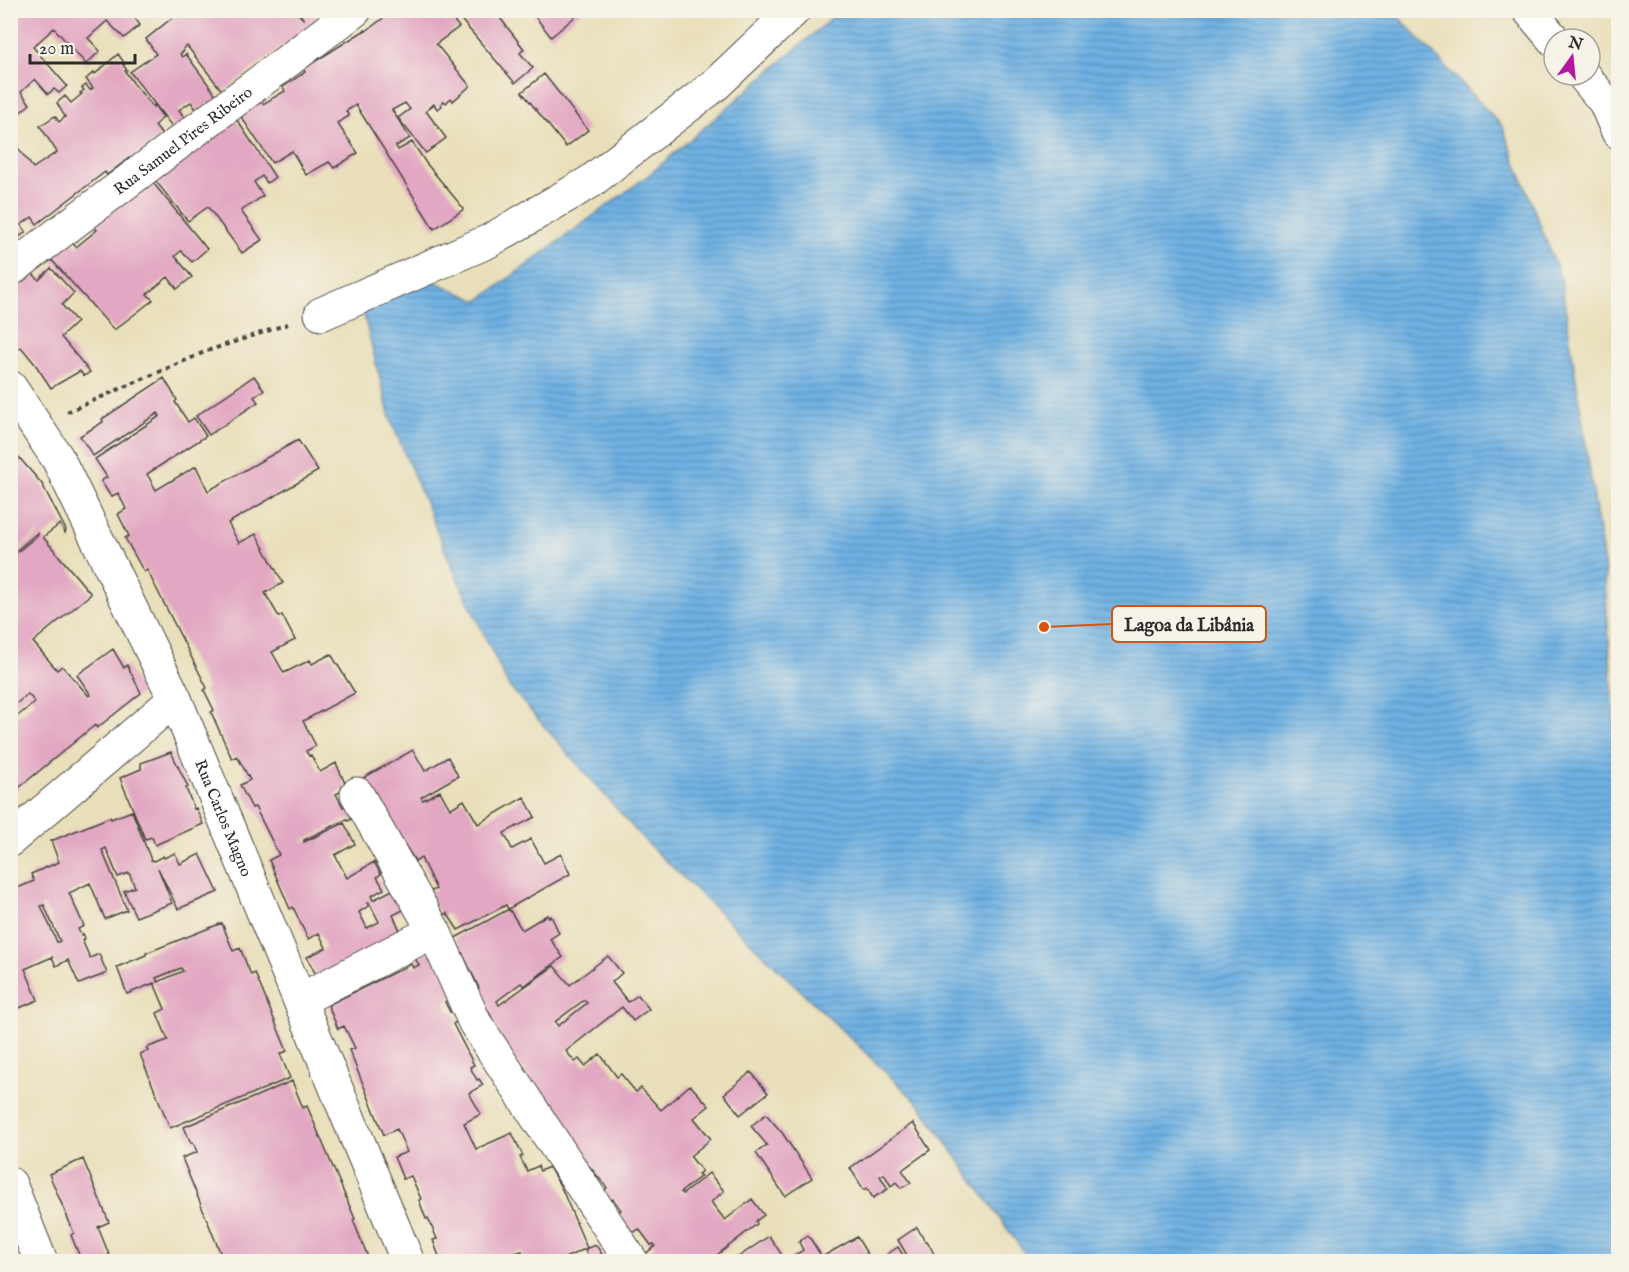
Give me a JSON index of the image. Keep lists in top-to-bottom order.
{
  "streets": {
    "street": ["Rua Samuel Pires Ribeiro", "Rua Carlos Magno"]
  },
  "places": ["Lagoa da Libânia"],
  "scale_bar": "20 m",
  "north": "top"
}
